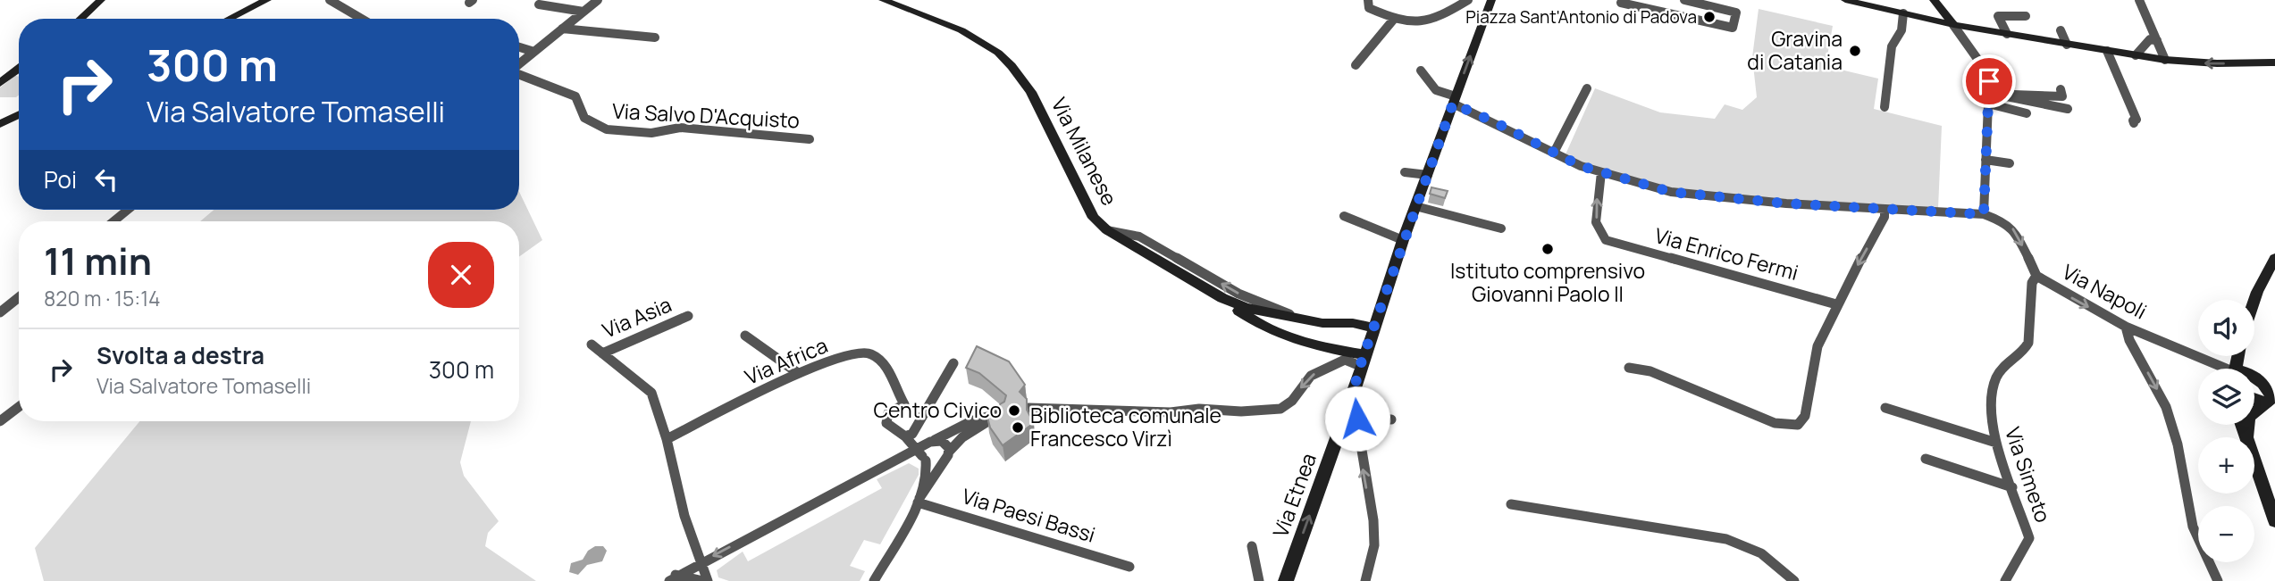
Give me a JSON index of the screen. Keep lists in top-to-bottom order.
{
  "streets": {
    "main road": ["Via Milanese", "Via Etnea"],
    "street": [
      "Via Salvo D'Acquisto",
      "Via Enrico Fermi",
      "Via Napoli",
      "Via Asia",
      "Via Africa",
      "Via Simeto",
      "Via Paesi Bassi"
    ]
  },
  "crossings": [
    ["Via Milanese", "Via Etnea"],
    ["Via Napoli", "Via Simeto"]
  ],
  "one_way": ["Via Napoli", "Via Etnea"],
  "places": [
    "Piazza Sant'Antonio di Padova",
    "Gravina di Catania",
    "Istituto comprensivo Giovanni Paolo II",
    "Centro Civico",
    "Biblioteca comunale Francesco Virzì"
  ],
  "page": {
    "turn": ["300 m", "Via Salvatore Tomaselli"],
    "then": "Poi",
    "heading": ["11 min", "820 m · 15:14"],
    "map_buttons": ["+", "−"],
    "list": [
      {
        "name": "Svolta a destra",
        "note": "Via Salvatore Tomaselli",
        "value": "300 m"
      }
    ]
  }
}
